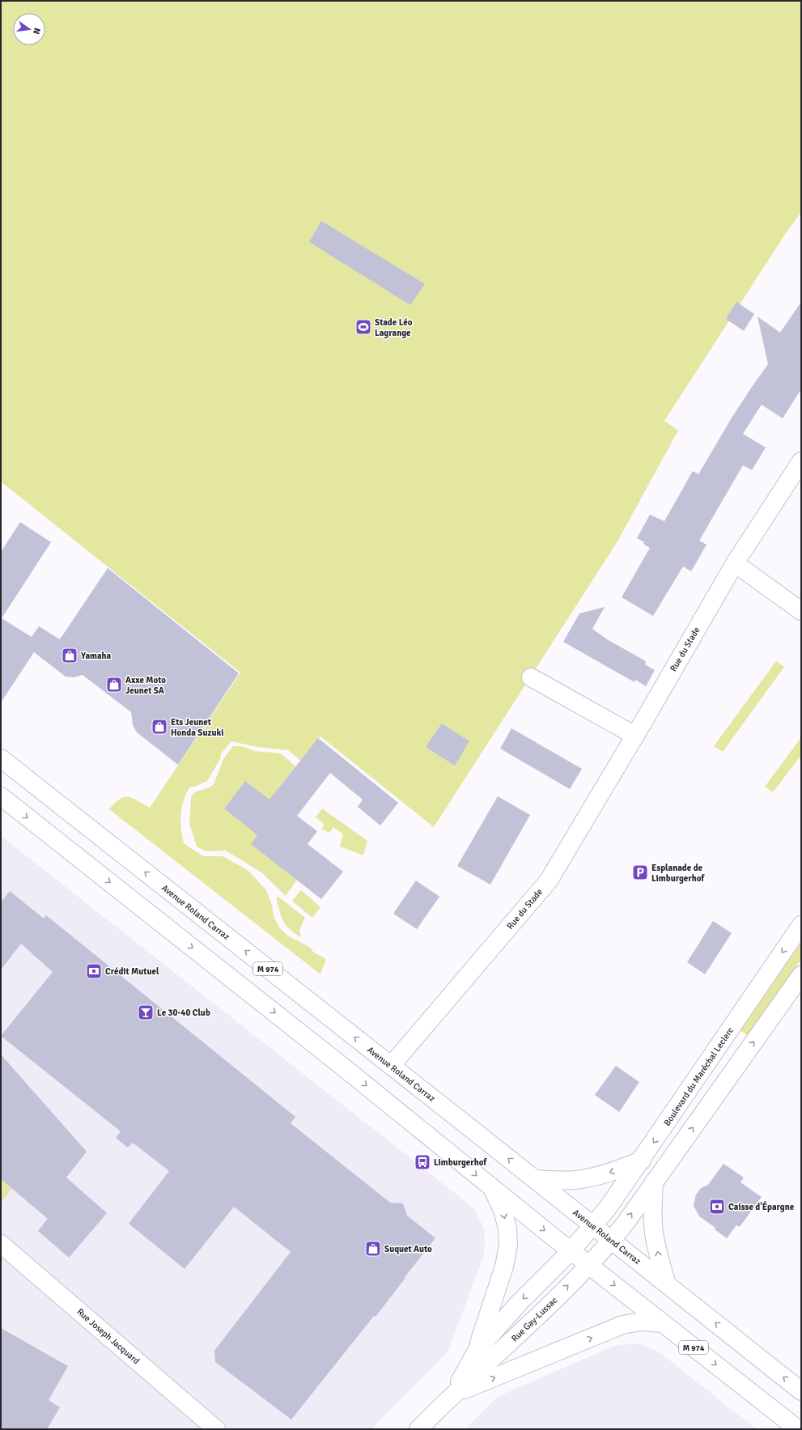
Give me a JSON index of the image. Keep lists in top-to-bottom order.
{
  "streets": {
    "main road": [
      "Rue du Stade",
      "Avenue Roland Carraz",
      "M 974",
      "Boulevard du Maréchal Leclerc",
      "Rue Gay-Lussac",
      "Rue Joseph Jacquard"
    ]
  },
  "crossings": [
    ["Rue du Stade", "Avenue Roland Carraz"],
    ["Avenue Roland Carraz", "Boulevard du Maréchal Leclerc"],
    ["Avenue Roland Carraz", "Rue Gay-Lussac"],
    ["M 974", "Boulevard du Maréchal Leclerc"],
    ["M 974", "Rue Gay-Lussac"],
    ["Boulevard du Maréchal Leclerc", "Rue Gay-Lussac"]
  ],
  "places": {
    "sports": ["Stade Léo Lagrange"],
    "shop": [
      "Yamaha",
      "Axxe Moto Jeunet SA",
      "Ets Jeunet Honda Suzuki",
      "Suquet Auto"
    ],
    "parking": ["Esplanade de Limburgerhof"],
    "bank": ["Crédit Mutuel", "Caisse d'Épargne"],
    "bar": ["Le 30-40 Club"],
    "bus stop": ["Limburgerhof"]
  },
  "north": "right"
}
